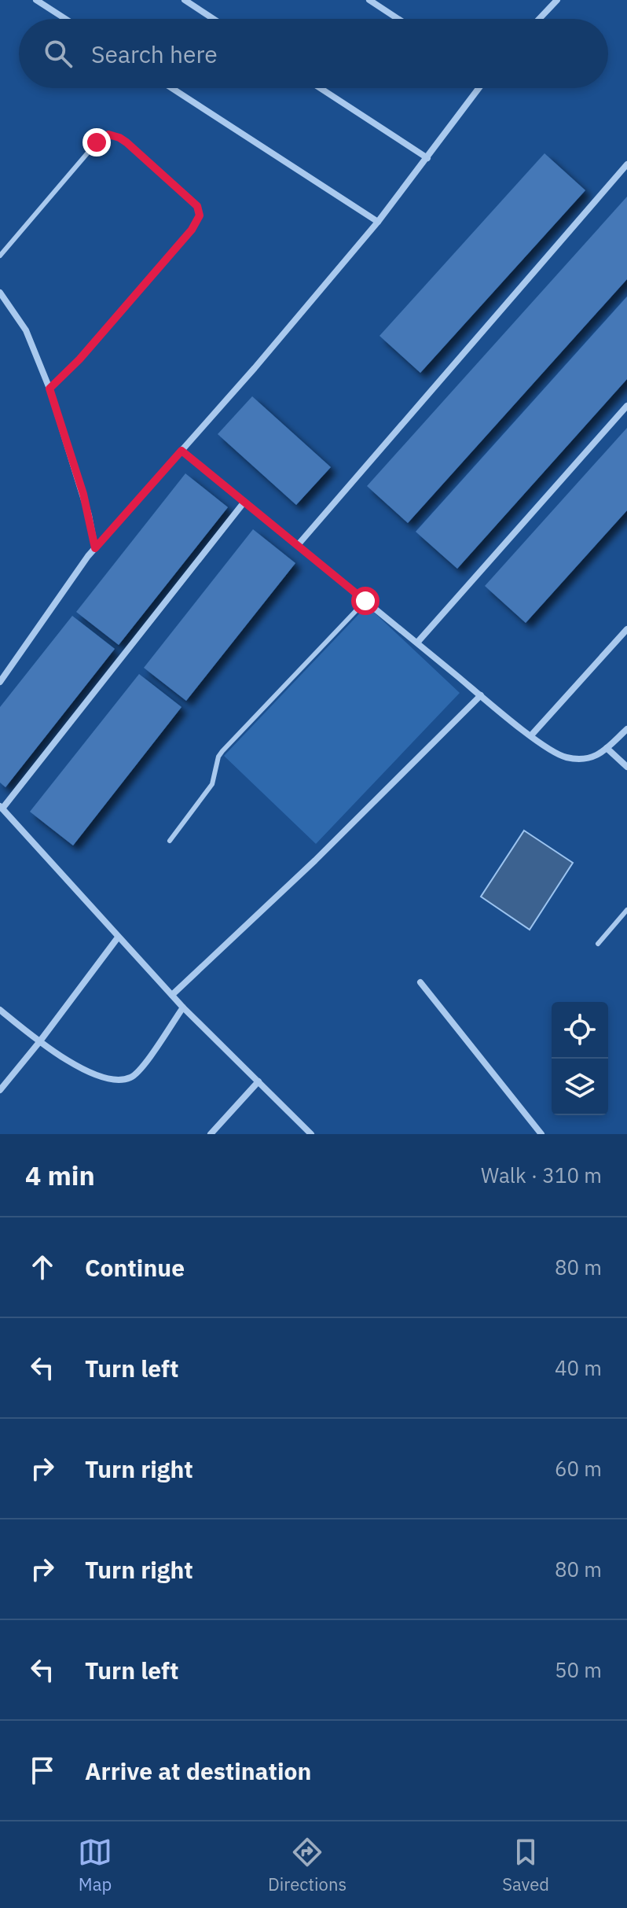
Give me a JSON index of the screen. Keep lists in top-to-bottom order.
{
  "page": {
    "search": "Search here",
    "heading": ["4 min", "Walk · 310 m"],
    "list": [
      ["Continue", "80 m"],
      ["Turn left", "40 m"],
      ["Turn right", "60 m"],
      ["Turn right", "80 m"],
      ["Turn left", "50 m"],
      "Arrive at destination"
    ],
    "nav": ["Map", "Directions", "Saved"]
  }
}
